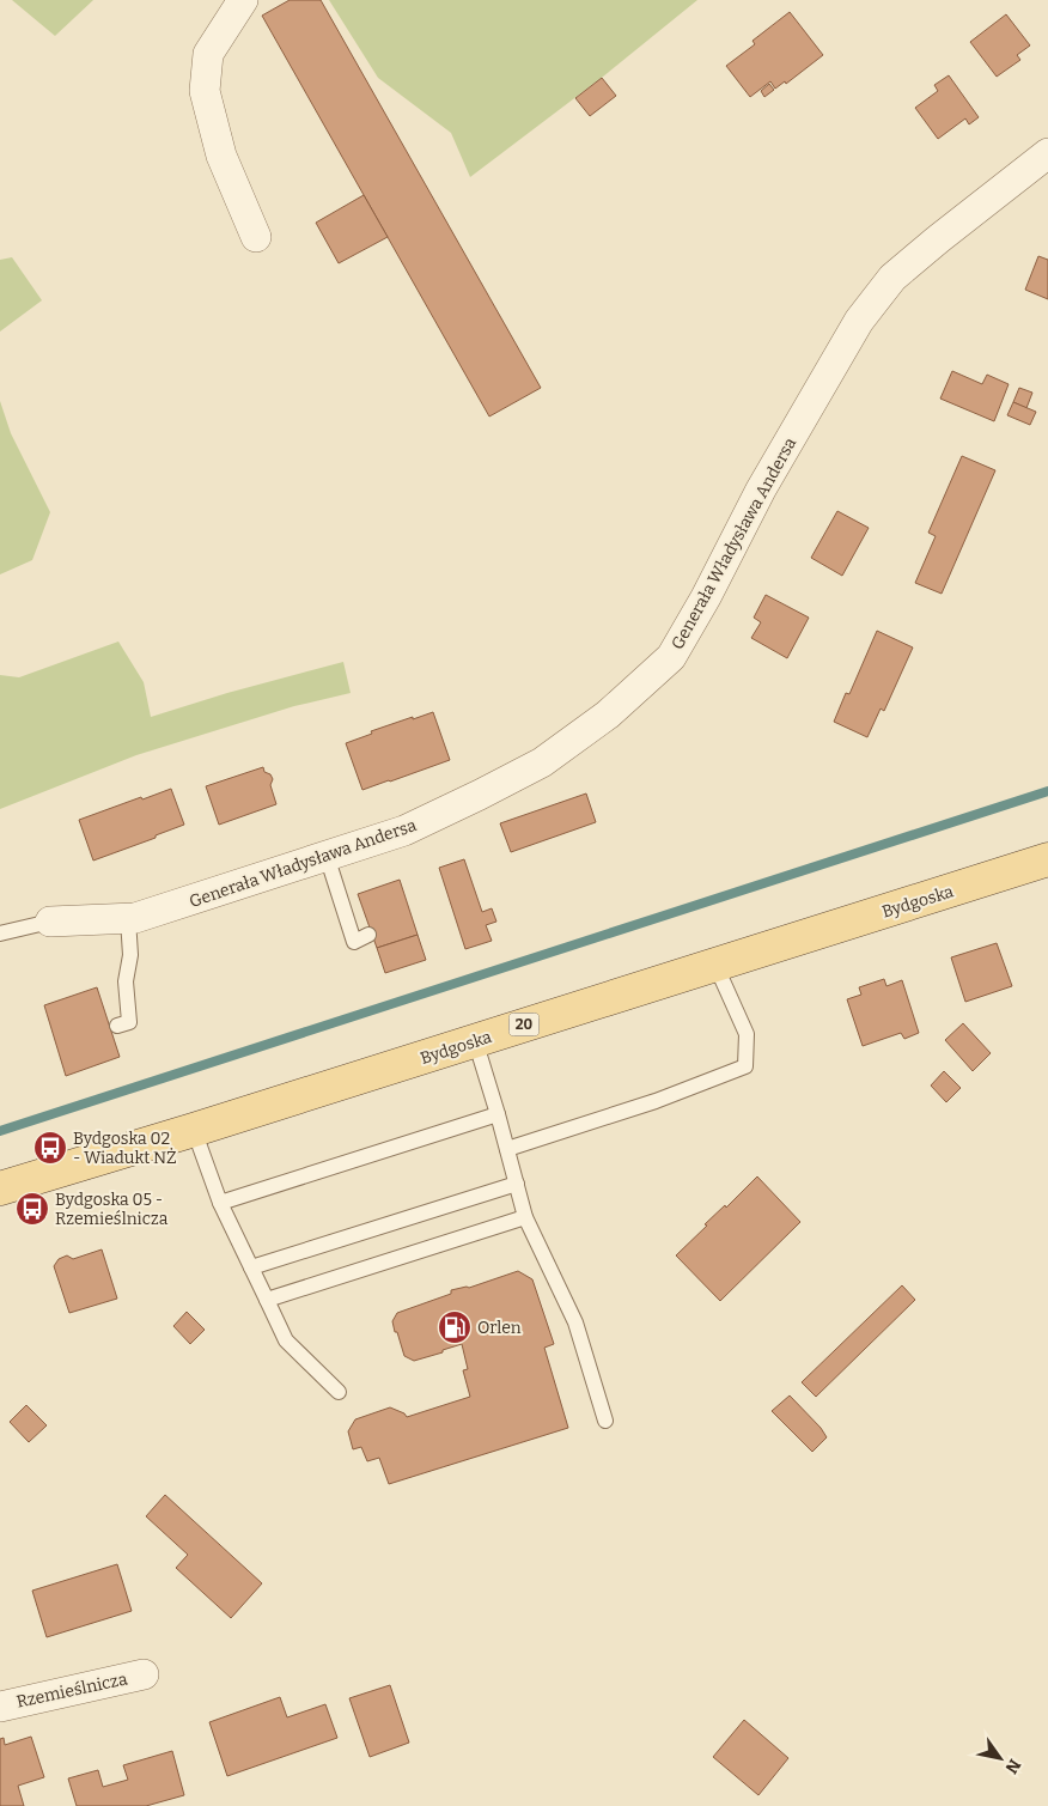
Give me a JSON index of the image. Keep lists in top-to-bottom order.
{
  "streets": {
    "main road": ["Bydgoska", "20"],
    "street": ["Generała Władysława Andersa", "Rzemieślnicza"]
  },
  "places": {
    "bus stop": ["Bydgoska 02 - Wiadukt NŻ", "Bydgoska 05 - Rzemieślnicza"],
    "fuel station": ["Orlen"]
  },
  "north": "bottom right"
}
